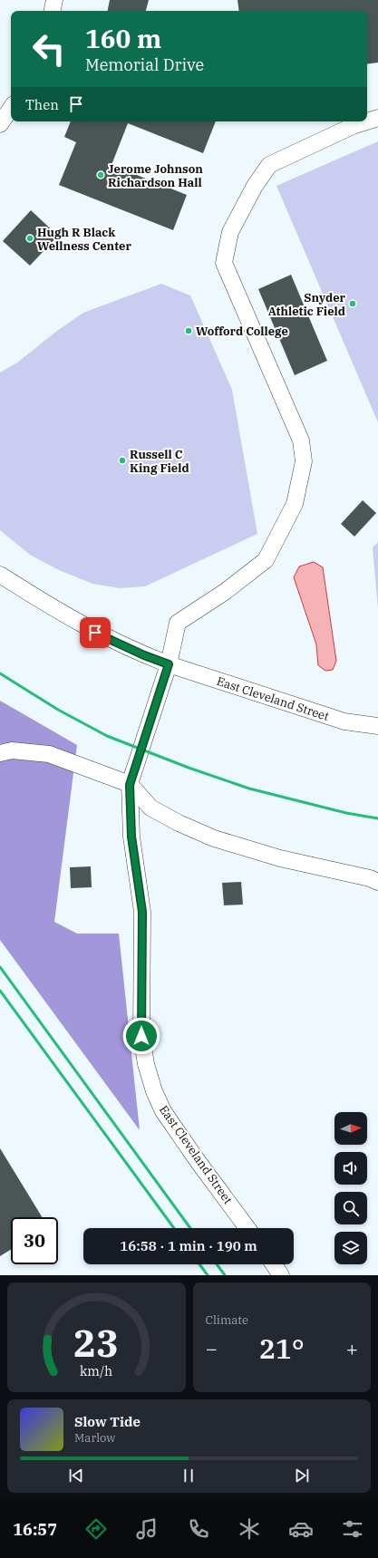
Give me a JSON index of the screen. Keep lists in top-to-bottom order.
{
  "streets": {
    "street": ["East Cleveland Street"]
  },
  "places": [
    "Jerome Johnson Richardson Hall",
    "Hugh R Black Wellness Center",
    "Snyder Athletic Field",
    "Wofford College",
    "Russell C King Field"
  ],
  "north": "right",
  "page": {
    "turn": ["160 m", "Memorial Drive"],
    "then": "Then",
    "limit": "30",
    "trip": "16:58 · 1 min · 190 m",
    "tile": "Climate",
    "heat": ["−", "21°", "+"],
    "song": ["Slow Tide", "Marlow"],
    "tabs": "16:57",
    "gauge": ["23", "km/h"]
  }
}
